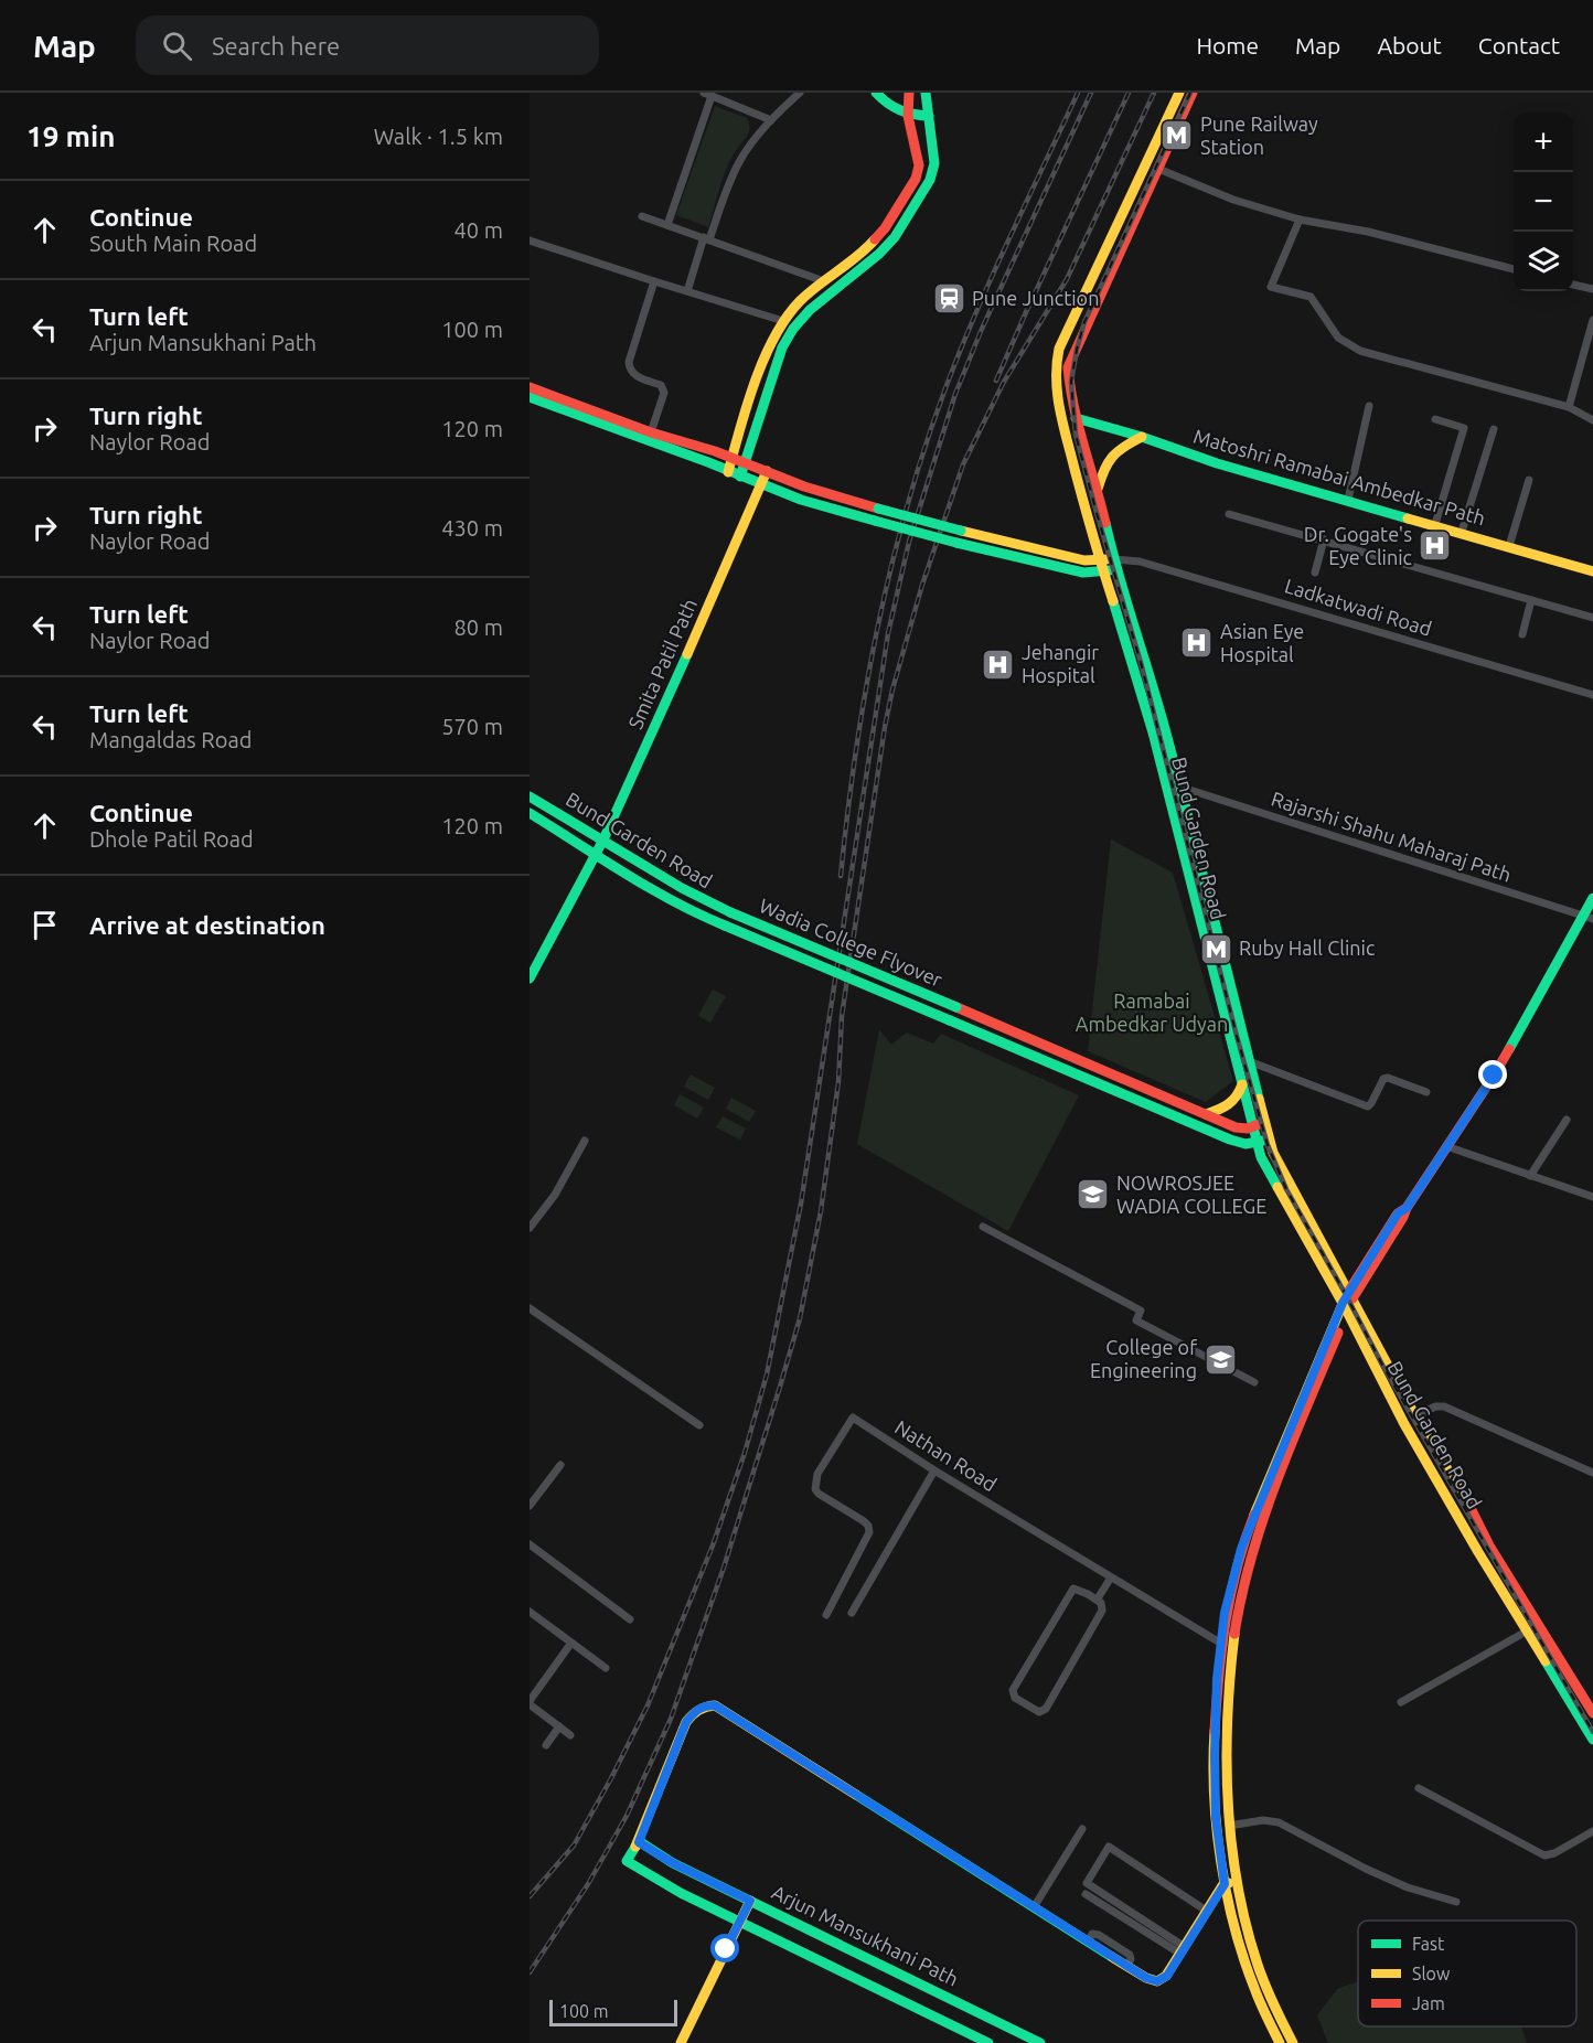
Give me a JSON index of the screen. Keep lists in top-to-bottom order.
{
  "streets": {
    "main road": [
      "Matoshri Ramabai Ambedkar Path",
      "Smita Patil Path",
      "Bund Garden Road",
      "Wadia College Flyover",
      "Arjun Mansukhani Path"
    ],
    "street": ["Ladkatwadi Road", "Rajarshi Shahu Maharaj Path", "Nathan Road"]
  },
  "crossings": [
    ["Matoshri Ramabai Ambedkar Path", "Bund Garden Road"],
    ["Ladkatwadi Road", "Bund Garden Road"],
    ["Smita Patil Path", "Bund Garden Road"],
    ["Rajarshi Shahu Maharaj Path", "Bund Garden Road"],
    ["Bund Garden Road", "Wadia College Flyover"]
  ],
  "parks": ["Ramabai Ambedkar Udyan"],
  "places": {
    "metro station": ["Pune Railway Station", "Ruby Hall Clinic"],
    "station": ["Pune Junction"],
    "hospital": ["Dr. Gogate's Eye Clinic", "Asian Eye Hospital", "Jehangir Hospital"],
    "school or university": ["NOWROSJEE WADIA COLLEGE", "College of Engineering"]
  },
  "legend": ["Fast", "Slow", "Jam"],
  "scale_bar": "100 m",
  "page": {
    "header": "Map",
    "search": "Search here",
    "nav": [
      "Home",
      "Map",
      "About",
      "Contact"
    ],
    "heading": ["19 min", "Walk · 1.5 km"],
    "map_buttons": ["+", "−"],
    "list": [
      ["Continue", "South Main Road", "40 m"],
      ["Turn left", "Arjun Mansukhani Path", "100 m"],
      ["Turn right", "Naylor Road", "120 m"],
      ["Turn right", "Naylor Road", "430 m"],
      ["Turn left", "Naylor Road", "80 m"],
      ["Turn left", "Mangaldas Road", "570 m"],
      ["Continue", "Dhole Patil Road", "120 m"],
      "Arrive at destination"
    ],
    "scale": "100 m"
  }
}
